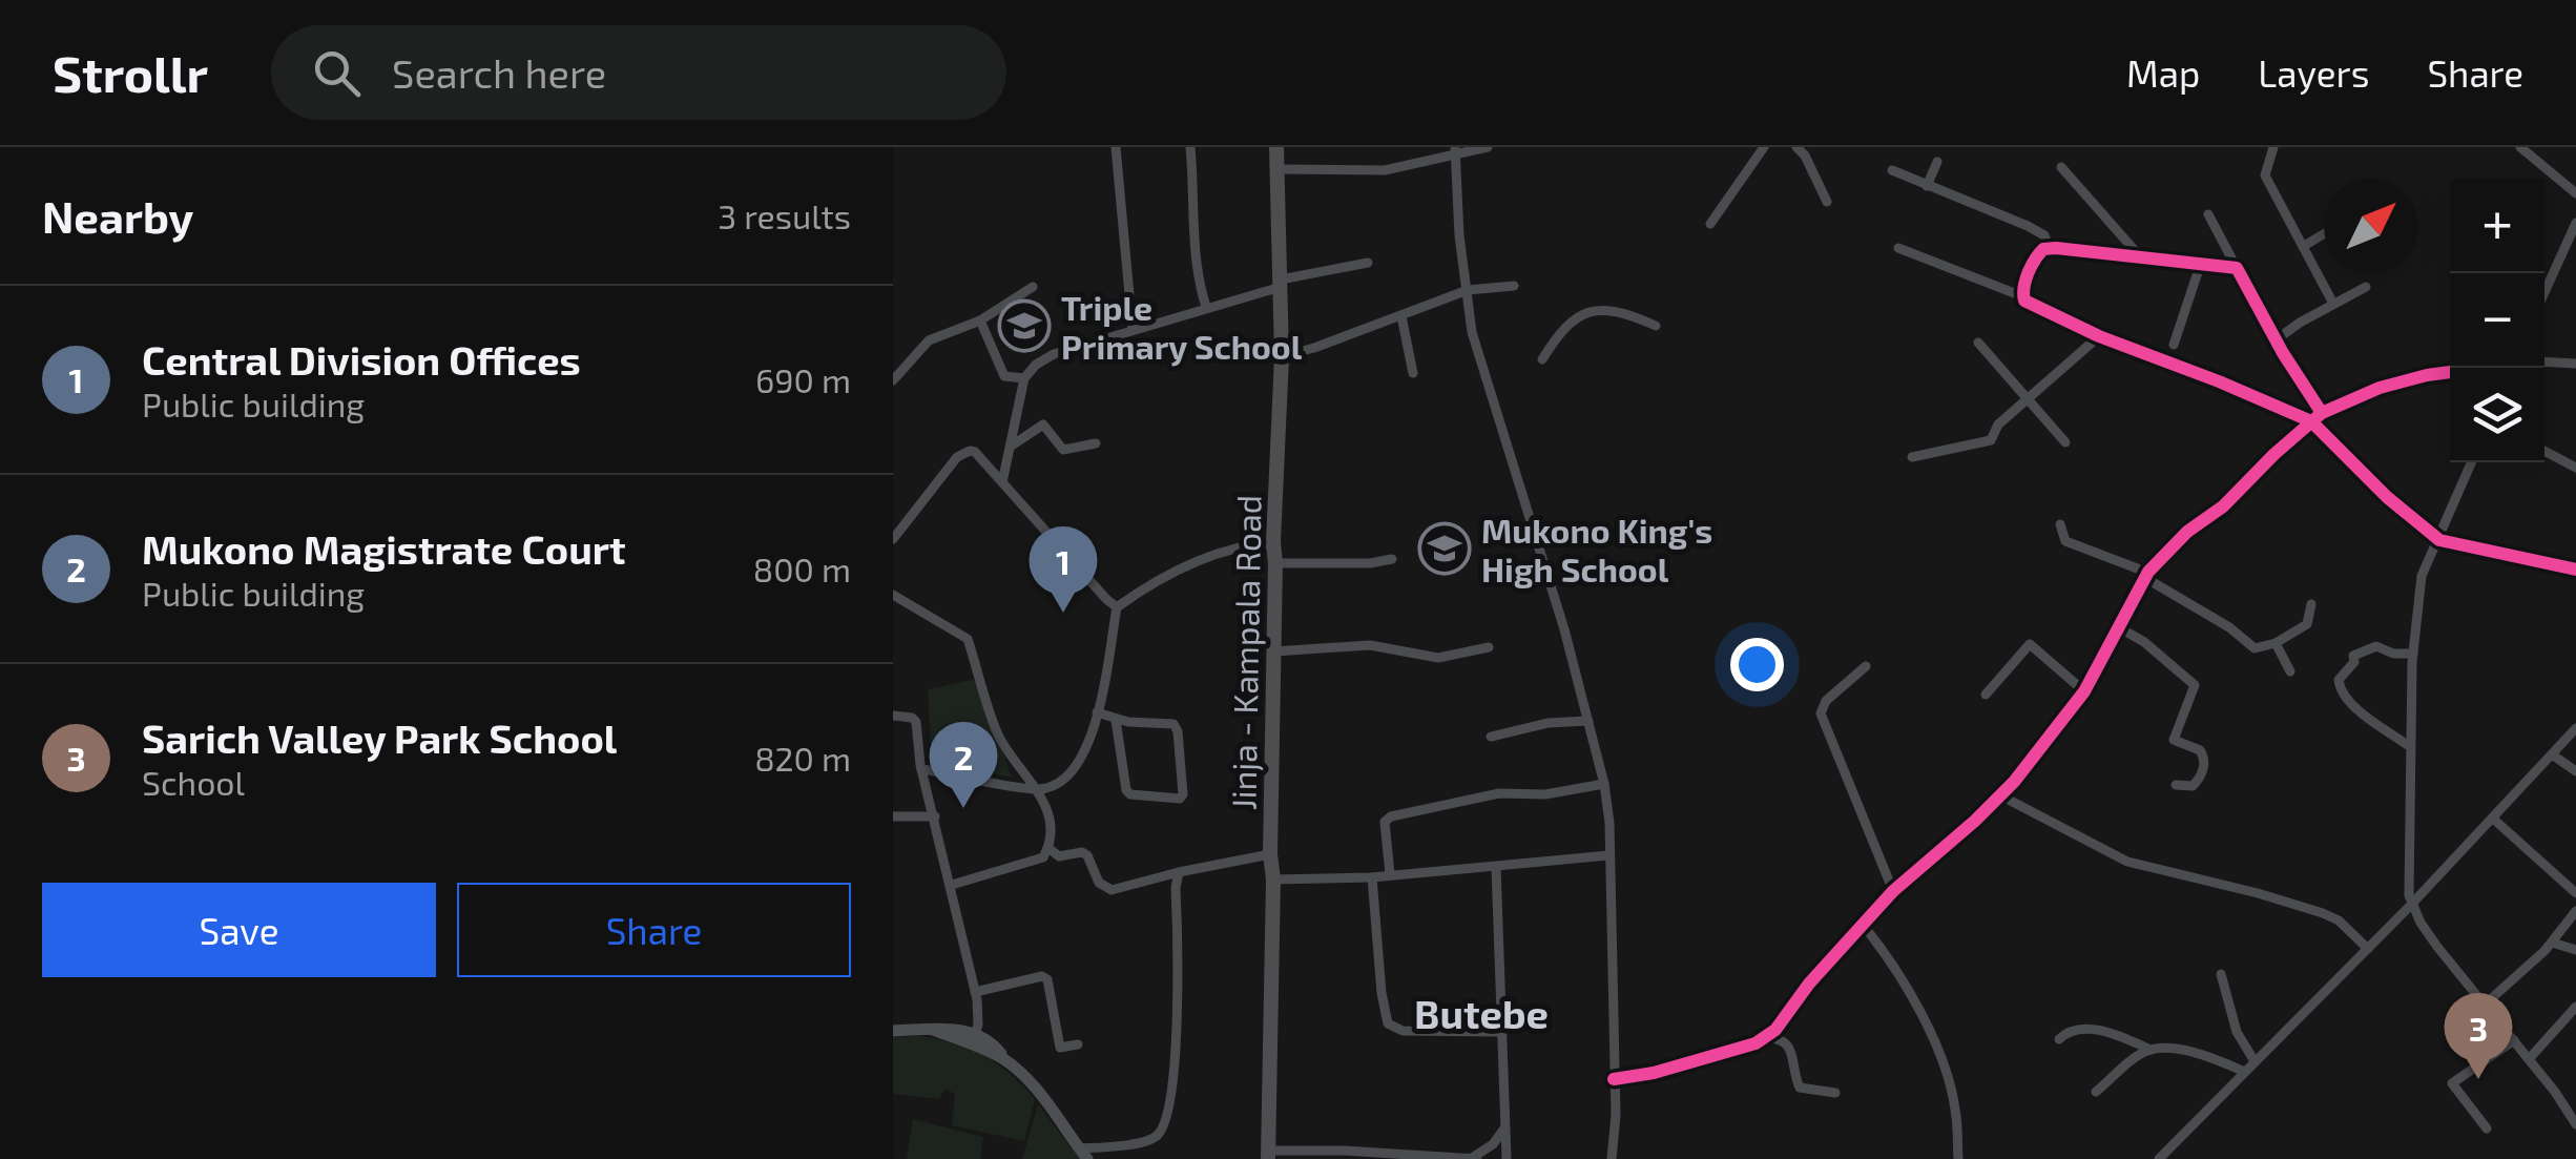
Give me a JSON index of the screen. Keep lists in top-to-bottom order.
{
  "streets": {
    "highway": ["Jinja - Kampala Road"]
  },
  "districts": ["Butebe"],
  "places": {
    "school or university": ["Triple Primary School", "Mukono King's High School"]
  },
  "north": "top right",
  "page": {
    "header": "Strollr",
    "search": "Search here",
    "nav": ["Map", "Layers", "Share"],
    "heading": ["Nearby", "3 results"],
    "map_buttons": ["+", "−"],
    "list": [
      {
        "mark": "1",
        "name": "Central Division Offices",
        "note": "Public building",
        "value": "690 m"
      },
      {
        "mark": "2",
        "name": "Mukono Magistrate Court",
        "note": "Public building",
        "value": "800 m"
      },
      {
        "mark": "3",
        "name": "Sarich Valley Park School",
        "note": "School",
        "value": "820 m"
      }
    ],
    "pins": ["1", "2", "3"],
    "buttons": ["Save", "Share"]
  }
}
